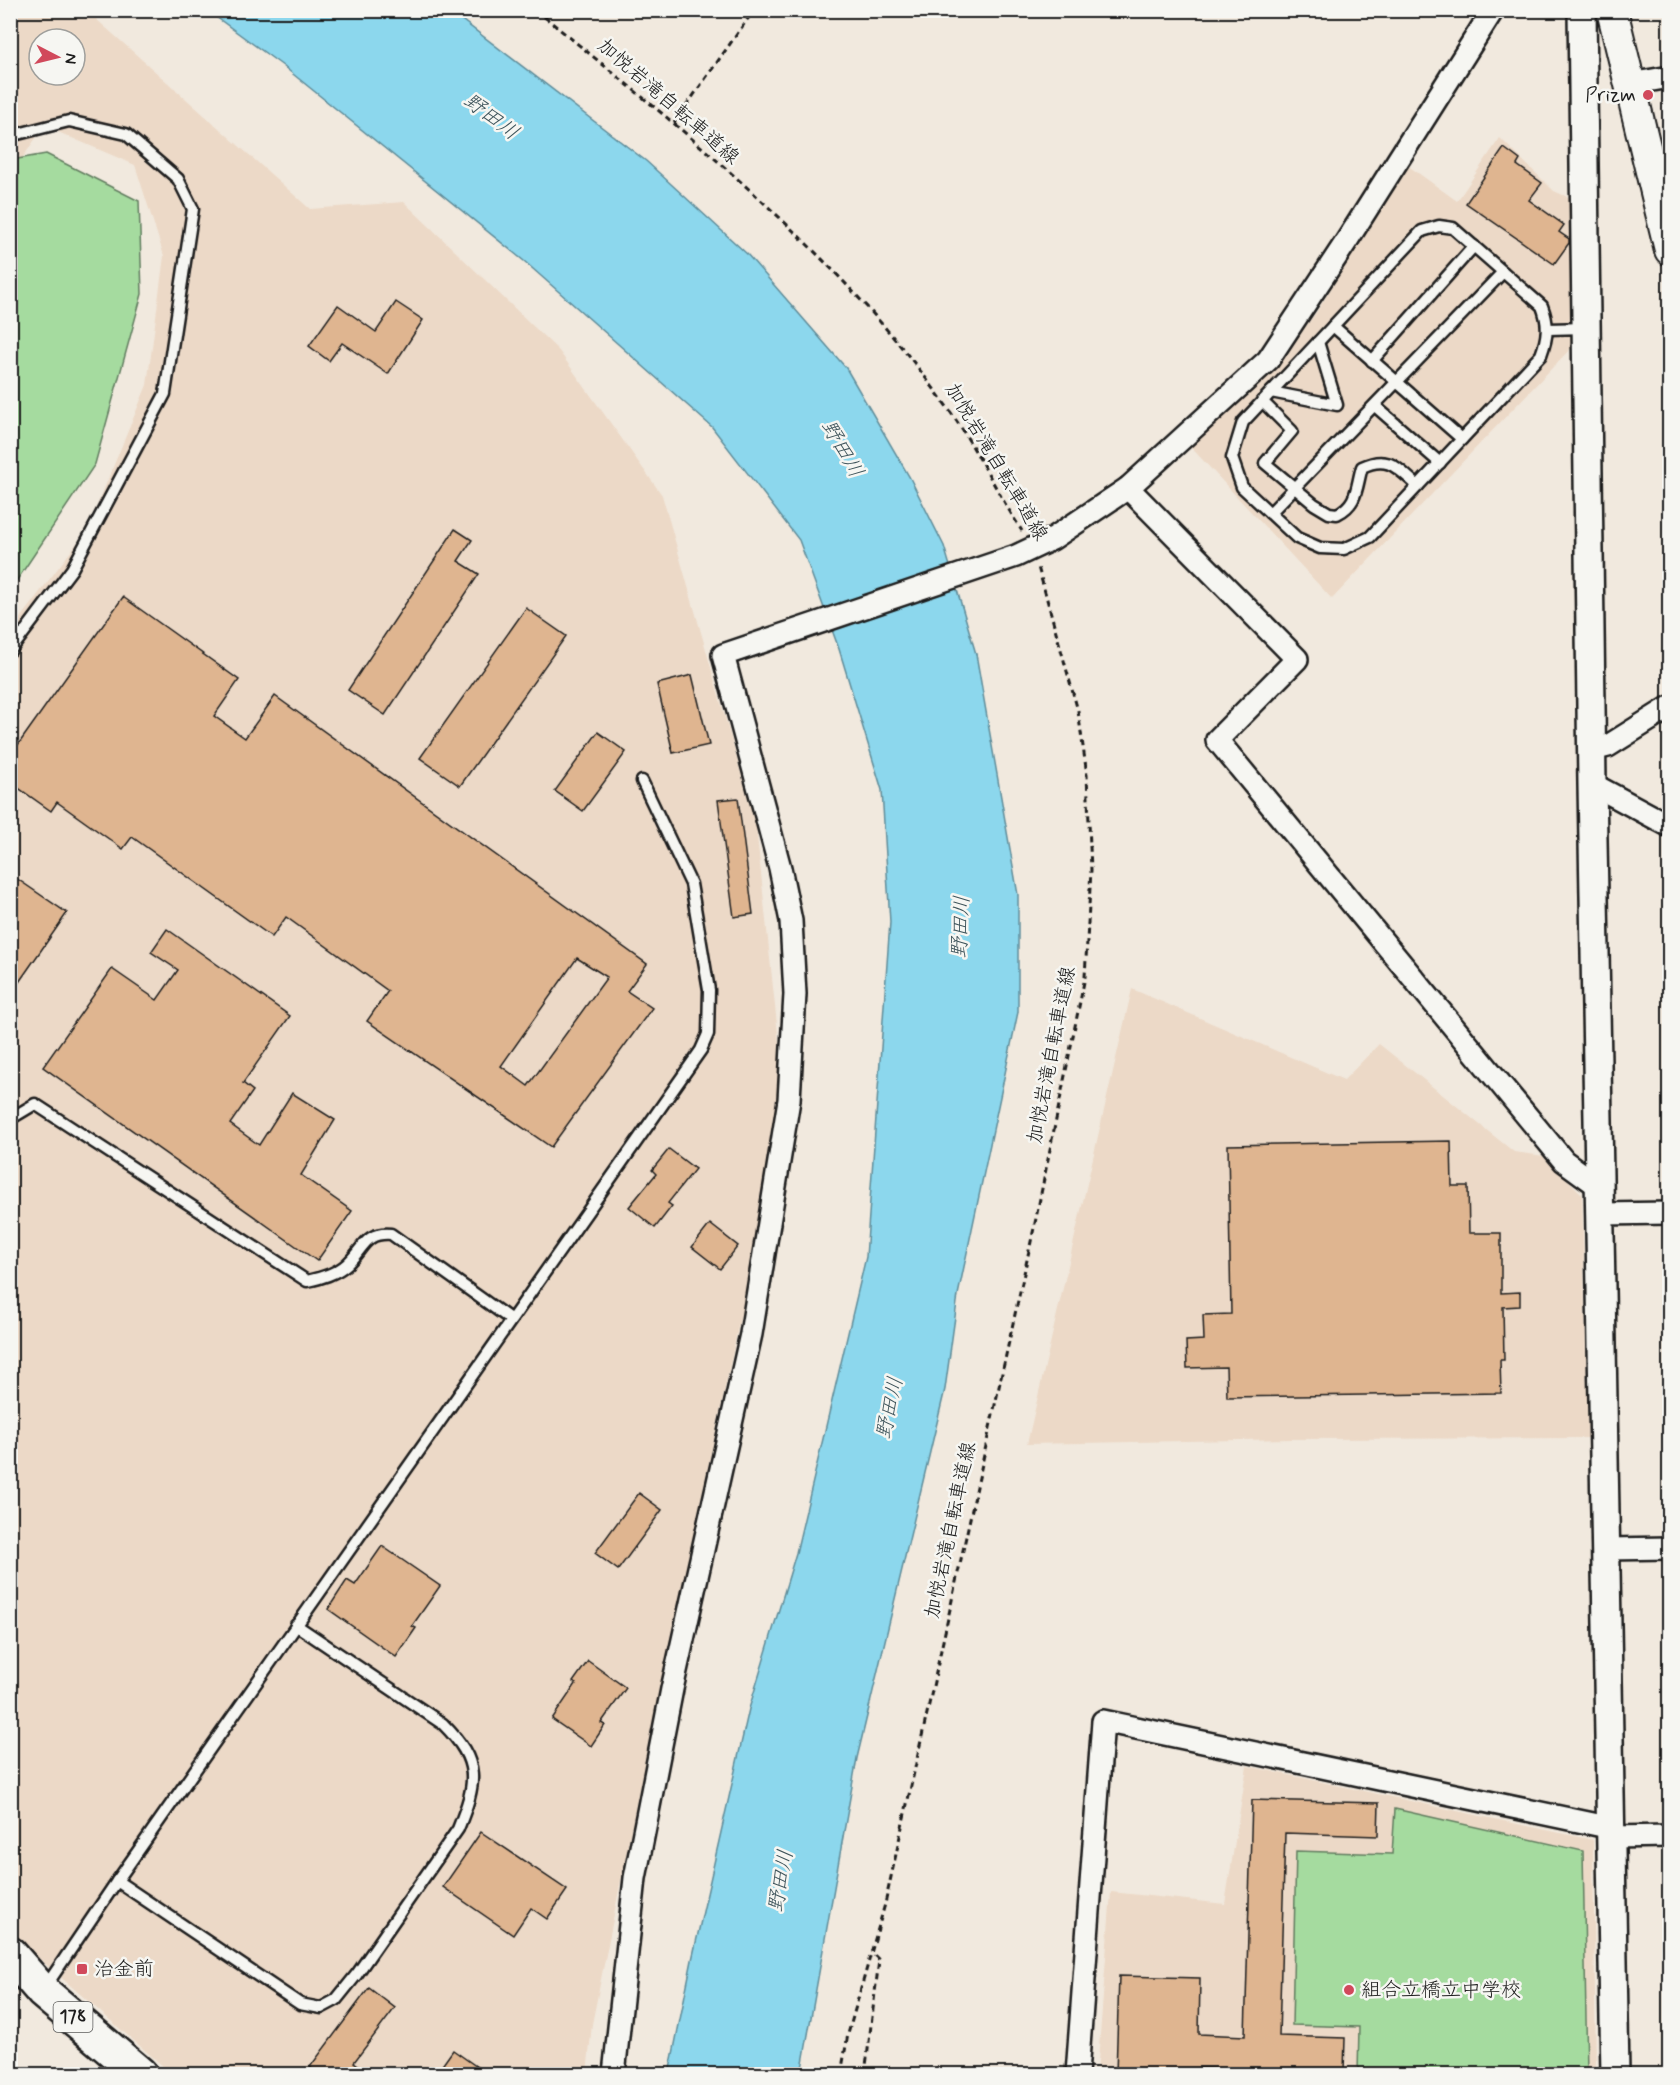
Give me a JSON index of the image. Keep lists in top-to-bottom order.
{
  "streets": {
    "highway": ["178"],
    "path": ["加悦岩滝自転車道線"]
  },
  "water": ["野田川"],
  "places": {
    "other": ["Prizm", "組合立橋立中学校"],
    "transit": ["治金前"]
  },
  "north": "right"
}
